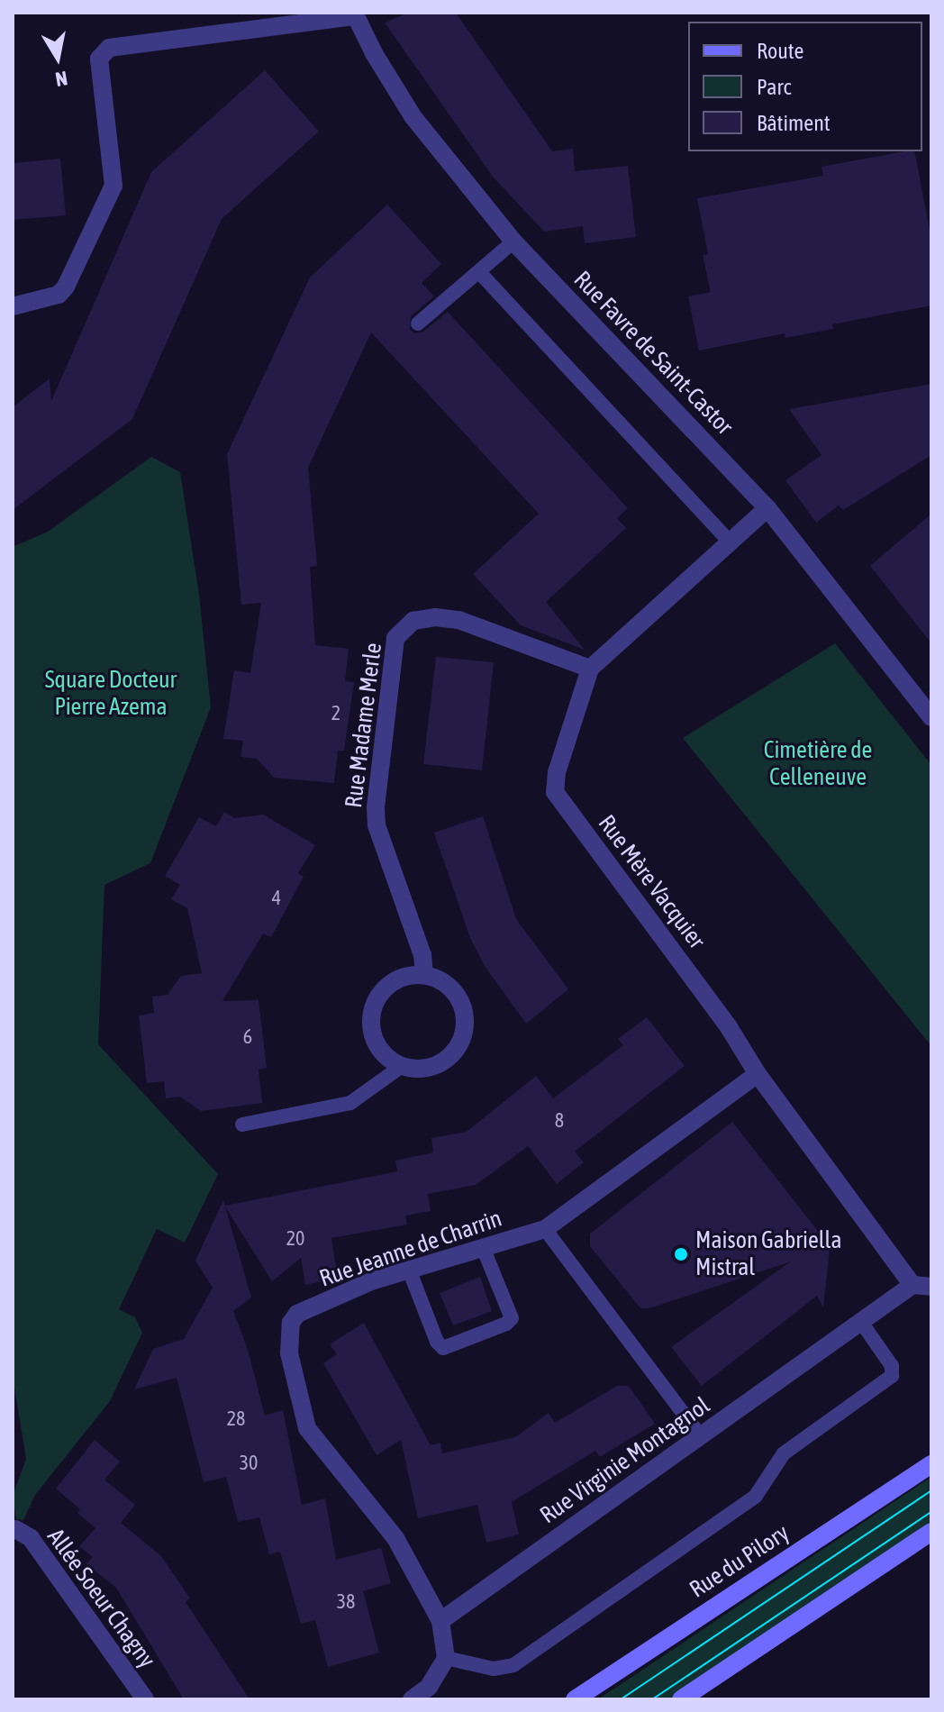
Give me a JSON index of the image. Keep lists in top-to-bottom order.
{
  "streets": {
    "main road": ["Rue du Pilory"],
    "street": [
      "Rue Favre de Saint-Castor",
      "Rue Madame Merle",
      "Rue Mère Vacquier",
      "Rue Jeanne de Charrin",
      "Rue Virginie Montagnol",
      "Allée Soeur Chagny"
    ]
  },
  "crossings": [
    ["Rue Madame Merle", "Rue Mère Vacquier"],
    ["Rue Mère Vacquier", "Rue Jeanne de Charrin"],
    ["Rue Mère Vacquier", "Rue Virginie Montagnol"],
    ["Rue Jeanne de Charrin", "Rue Virginie Montagnol"]
  ],
  "parks": ["Square Docteur Pierre Azema", "Cimetière de Celleneuve"],
  "places": ["Maison Gabriella Mistral"],
  "house_numbers": [
    "2",
    "4",
    "6",
    "8",
    "20",
    "28",
    "30",
    "38"
  ],
  "legend": ["Route", "Parc", "Bâtiment"],
  "north": "bottom"
}
